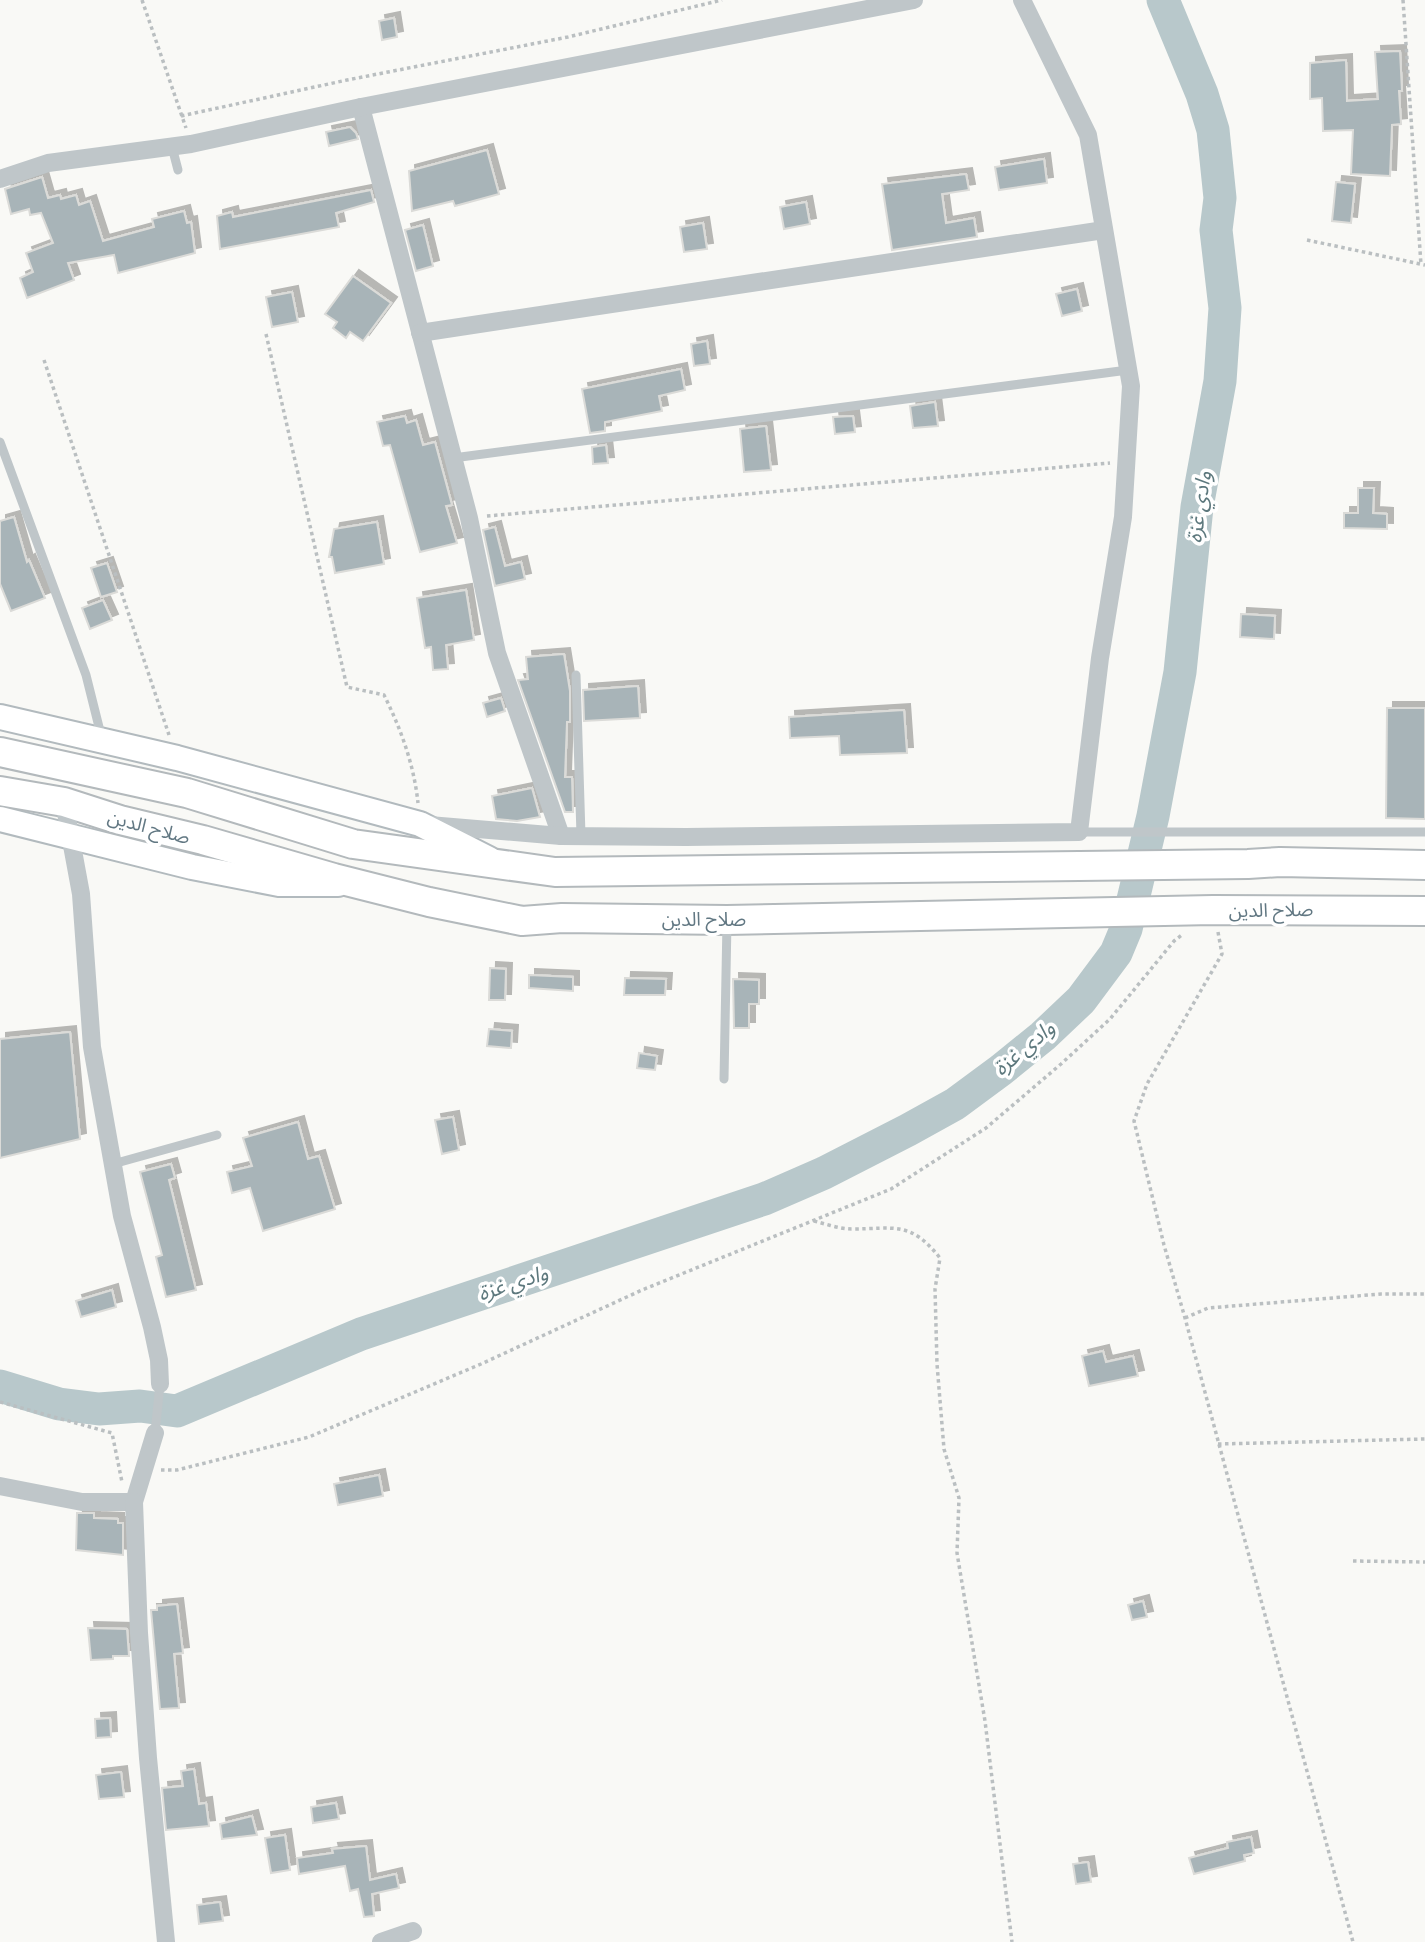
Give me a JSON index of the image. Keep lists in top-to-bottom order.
{
  "streets": {
    "highway": ["صلاح الدين"]
  },
  "water": ["وادي غزة"]
}
